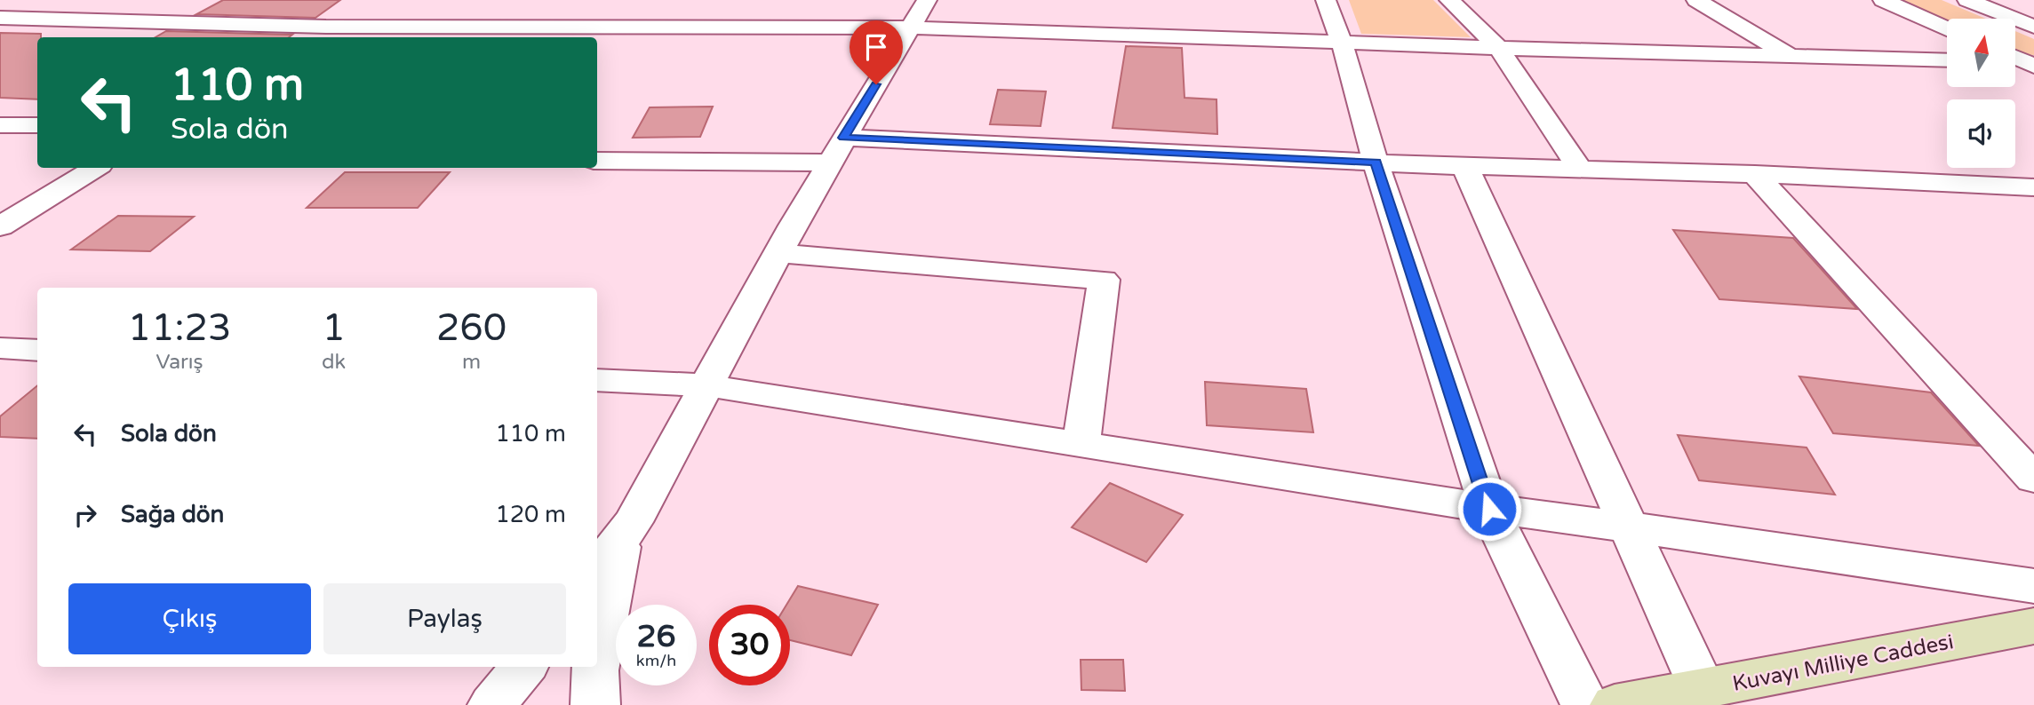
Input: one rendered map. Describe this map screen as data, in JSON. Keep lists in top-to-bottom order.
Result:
{
  "streets": {
    "main road": ["Kuvayı Milliye Caddesi"]
  },
  "north": "top",
  "page": {
    "turn": ["110 m", "Sola dön"],
    "eta": [
      "11:23",
      "Varış",
      "1",
      "dk",
      "260",
      "m"
    ],
    "list": [
      {
        "name": "Sola dön",
        "value": "110 m"
      },
      {
        "name": "Sağa dön",
        "value": "120 m"
      }
    ],
    "buttons": ["Çıkış", "Paylaş"],
    "speed": "26 km/h",
    "limit": "30"
  }
}
